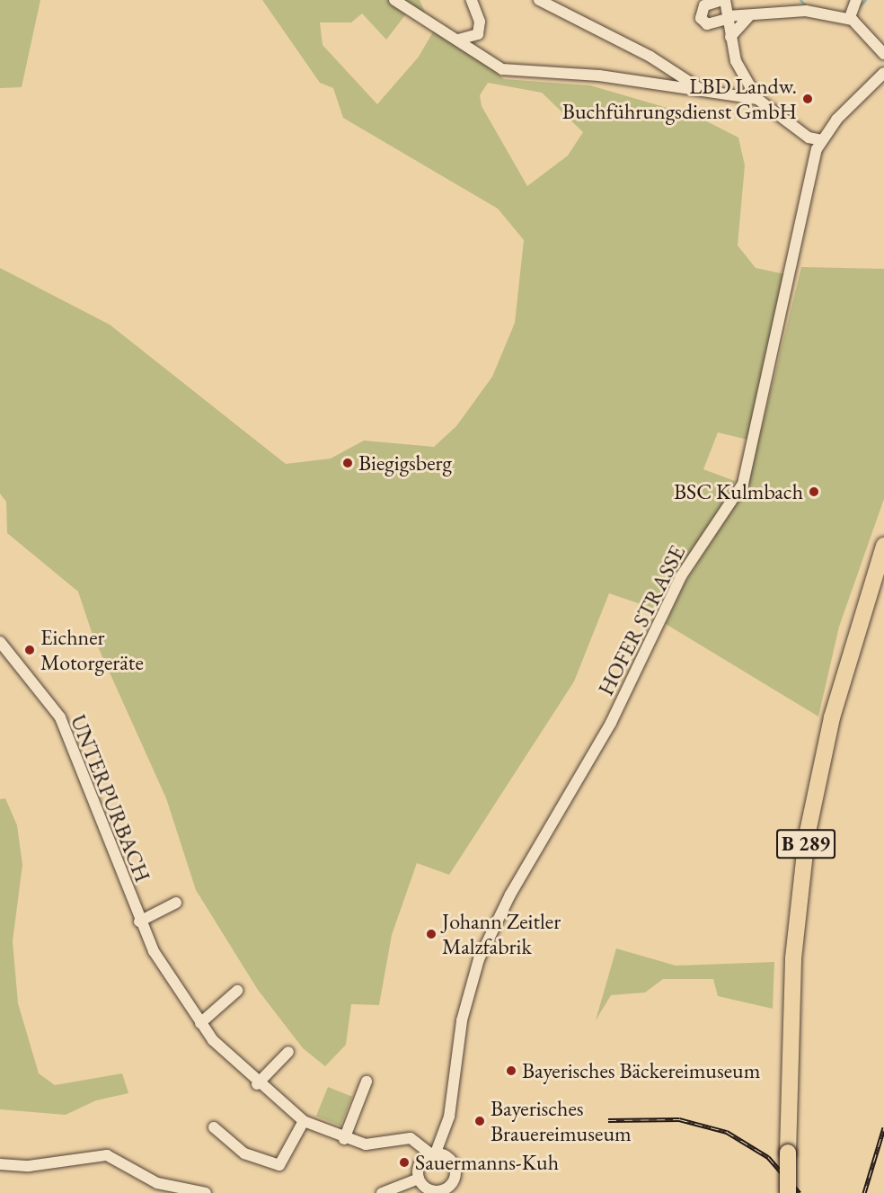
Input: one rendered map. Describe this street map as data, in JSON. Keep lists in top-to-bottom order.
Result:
{
  "streets": {
    "highway": ["B 289"],
    "street": ["HOFER STRASSE", "UNTERPURBACH"]
  },
  "places": [
    "LBD Landw. Buchführungsdienst GmbH",
    "Biegigsberg",
    "BSC Kulmbach",
    "Eichner Motorgeräte",
    "Johann Zeitler Malzfabrik",
    "Bayerisches Bäckereimuseum",
    "Bayerisches Brauereimuseum",
    "Sauermanns-Kuh"
  ]
}
